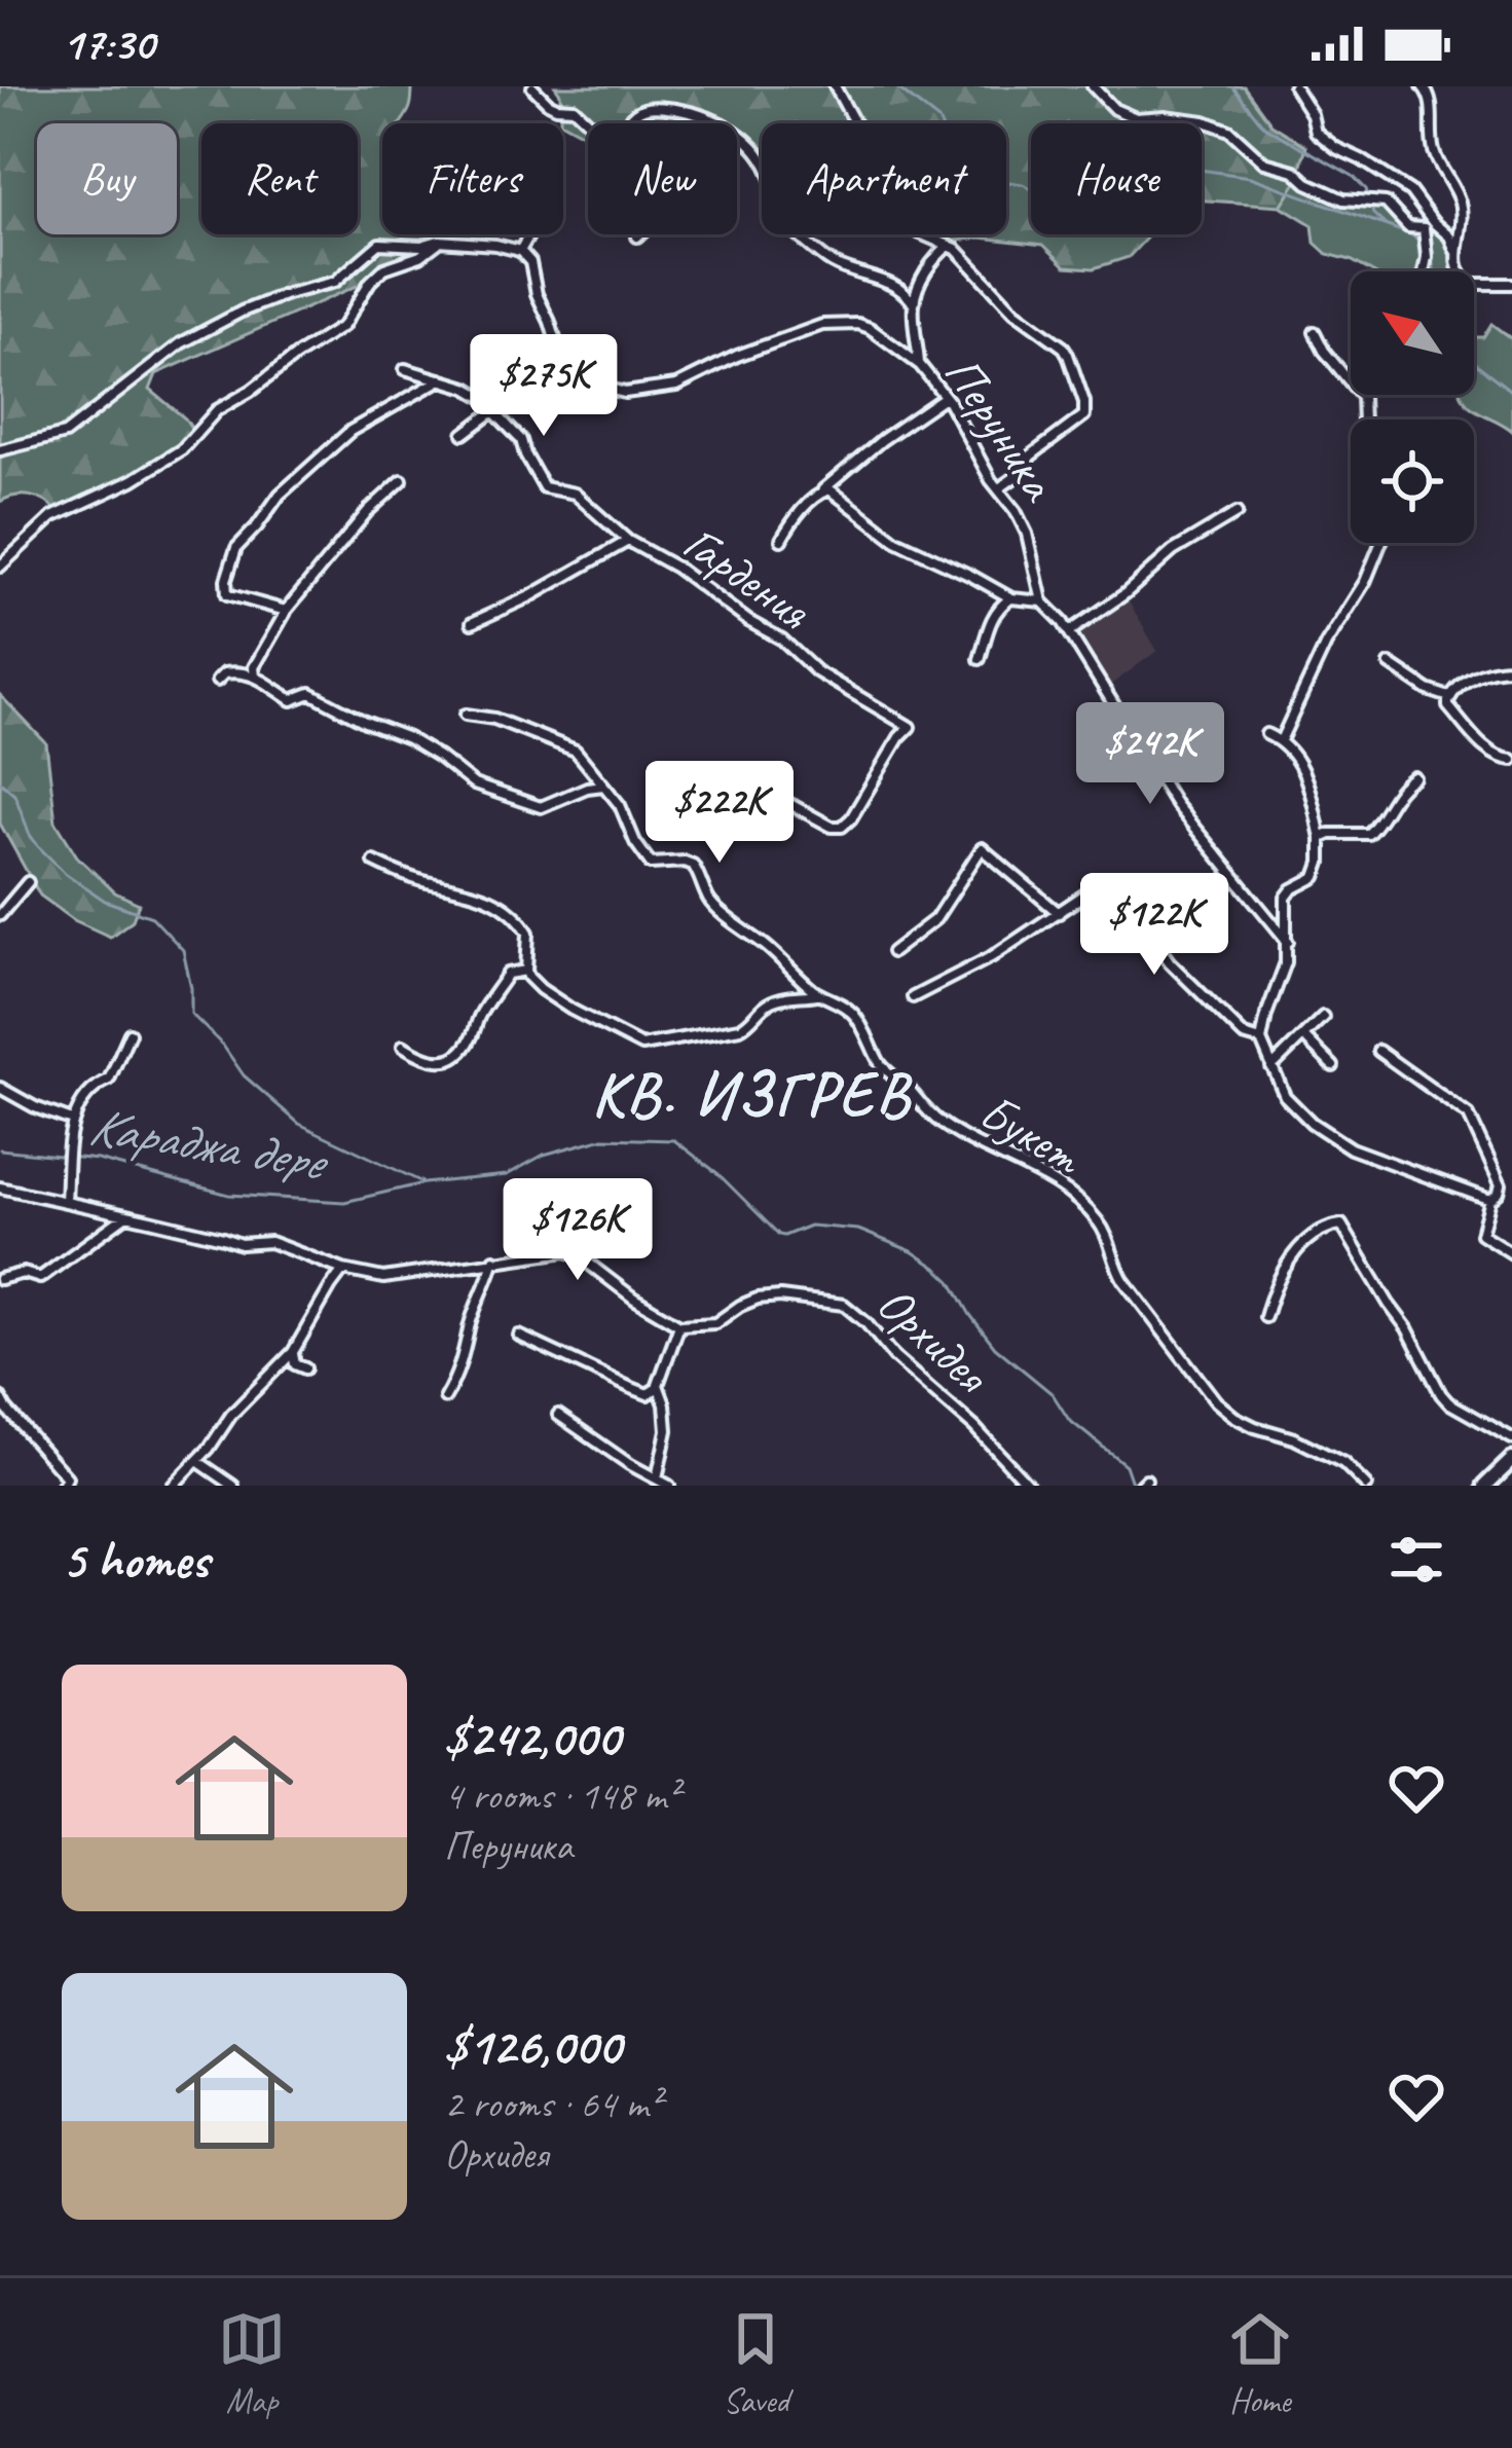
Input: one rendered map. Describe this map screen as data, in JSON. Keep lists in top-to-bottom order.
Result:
{
  "streets": {
    "street": [
      "Перуника",
      "Гардения",
      "Букет",
      "Орхидея"
    ]
  },
  "districts": ["КВ. ИЗГРЕВ"],
  "water": ["Караджа дере"],
  "north": "top left",
  "page": {
    "status": "17:30",
    "chip": [
      "Buy",
      "Rent",
      "Filters",
      "New",
      "Apartment",
      "House"
    ],
    "price": [
      "$275K",
      "$242K",
      "$222K",
      "$122K",
      "$126K"
    ],
    "heading": "5 homes",
    "list": [
      {
        "name": "$242,000",
        "note": "4 rooms · 148 m² · Перуника"
      },
      {
        "name": "$126,000",
        "note": "2 rooms · 64 m² · Орхидея"
      }
    ],
    "tabs": ["Map", "Saved", "Home"]
  }
}
